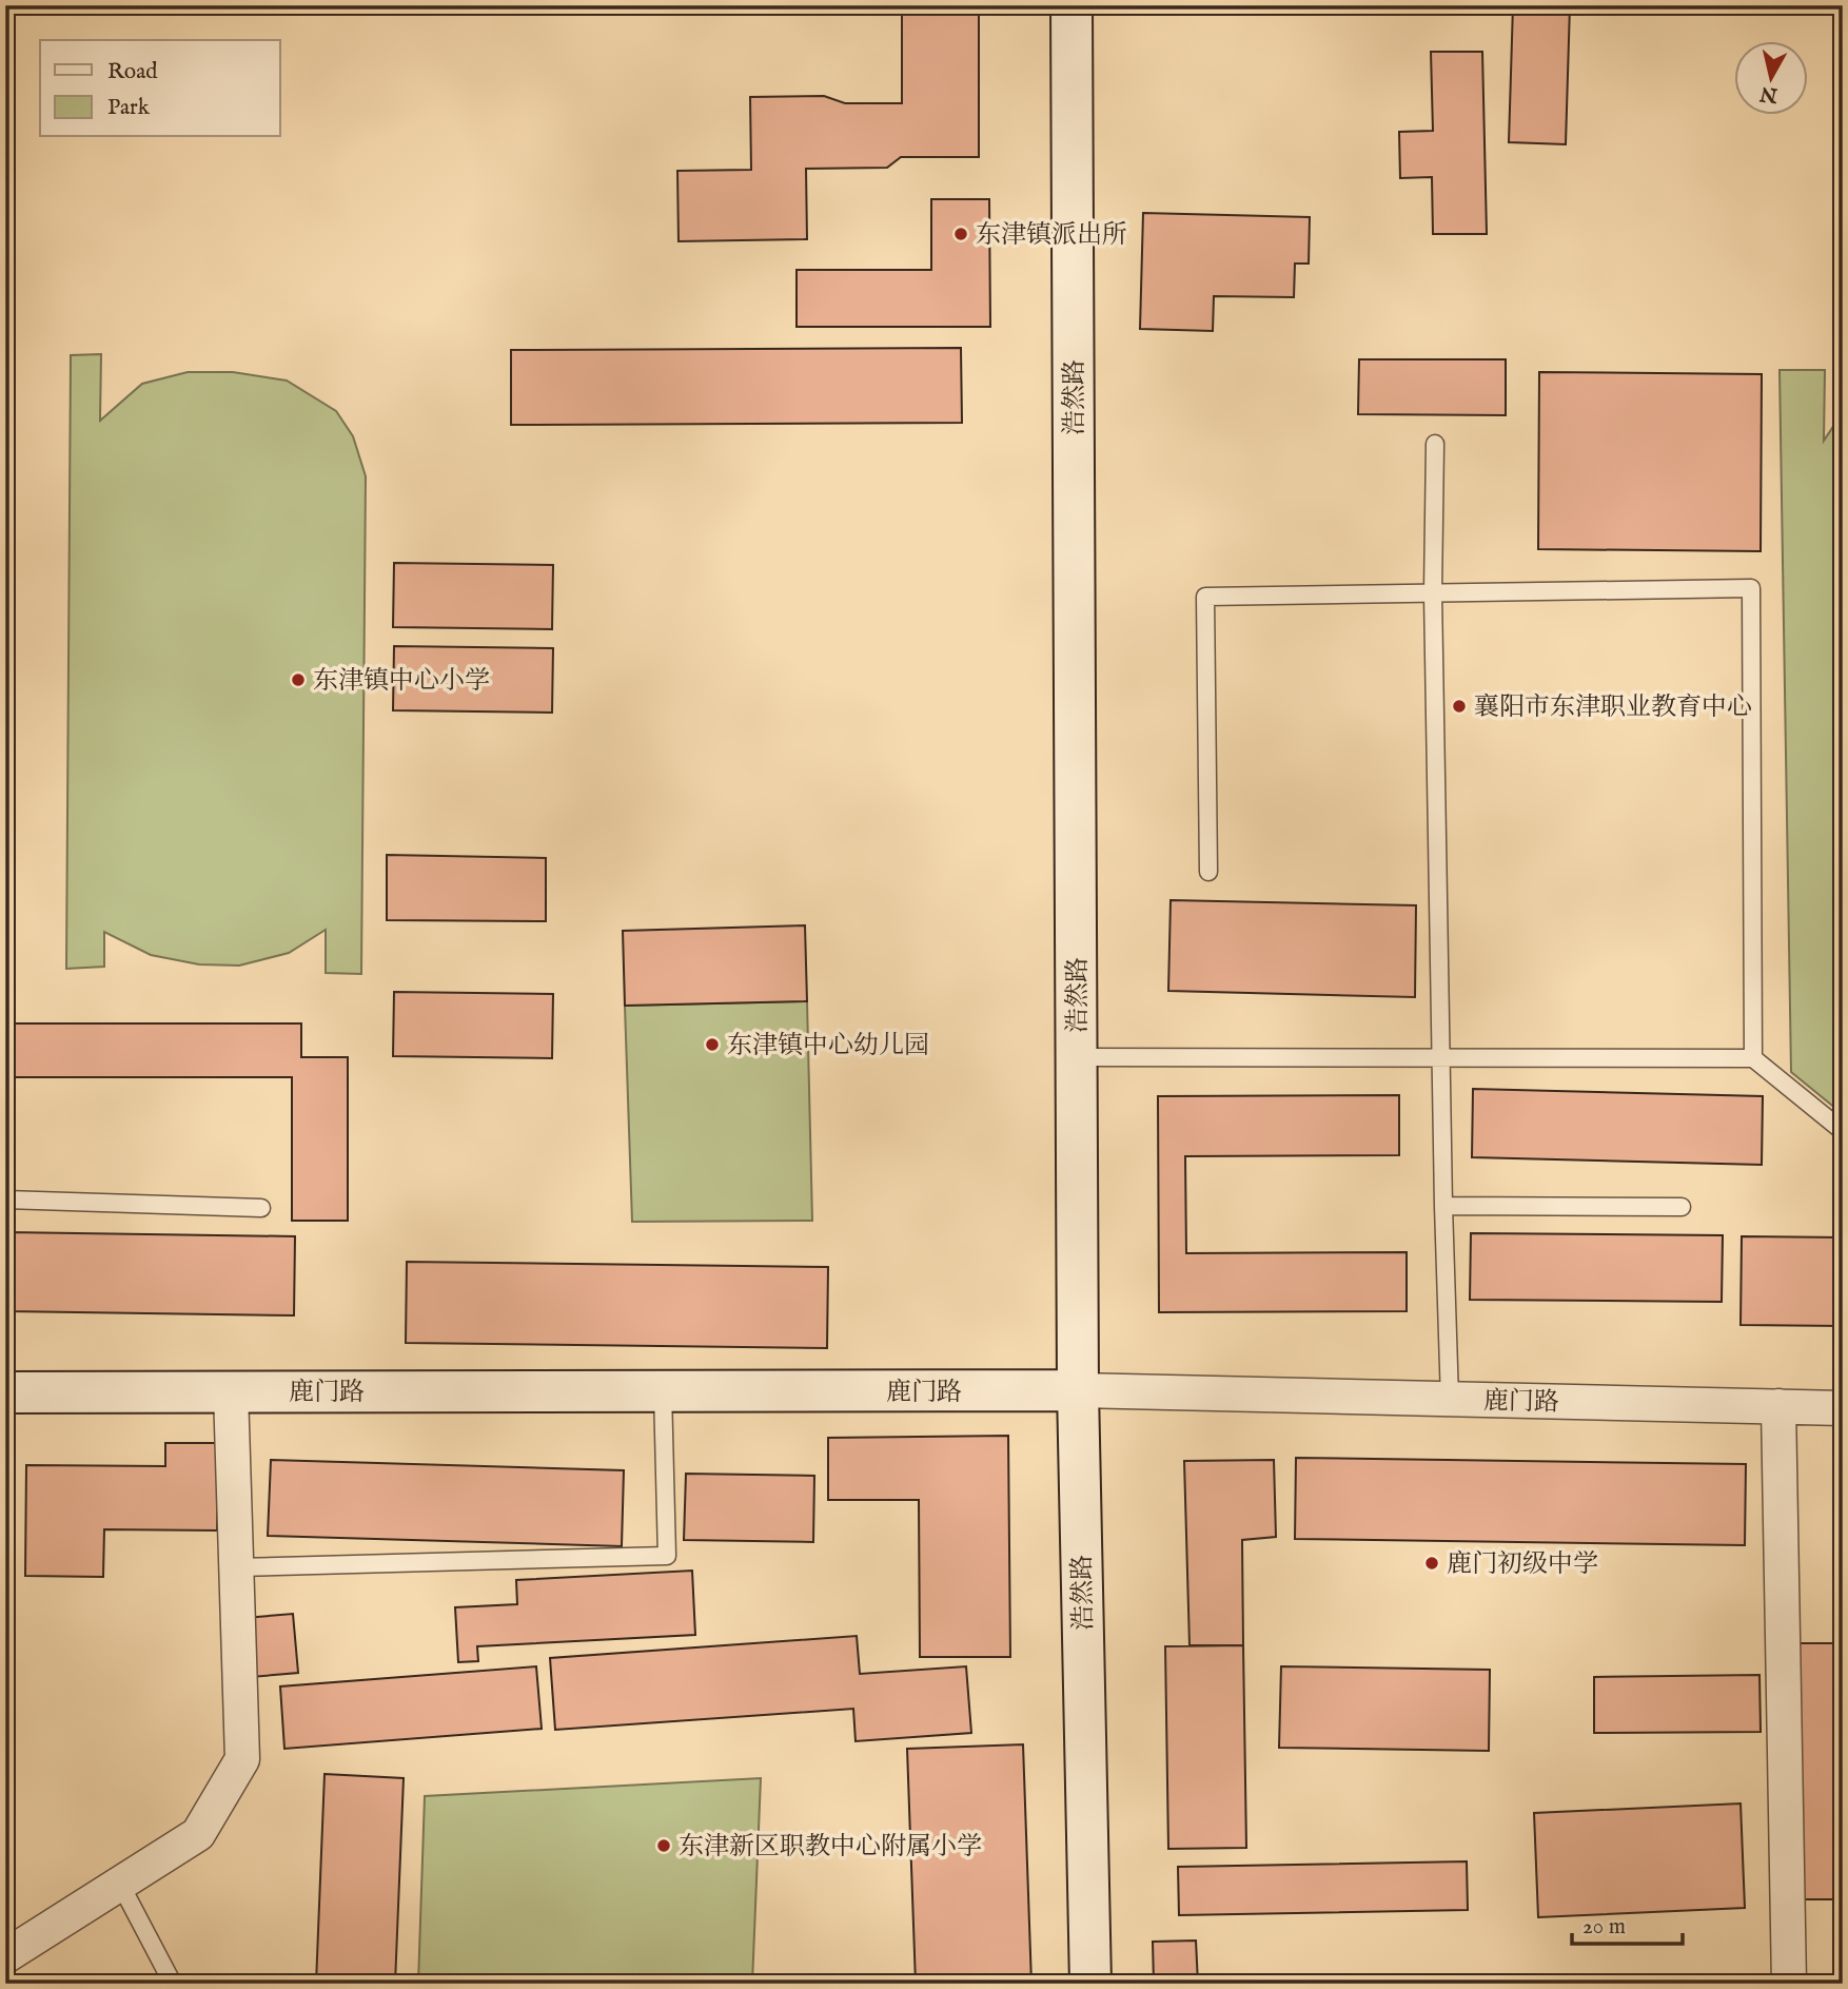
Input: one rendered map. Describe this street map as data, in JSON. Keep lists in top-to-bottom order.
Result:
{
  "streets": {
    "street": ["浩然路", "鹿门路"]
  },
  "crossings": [
    ["浩然路", "鹿门路"]
  ],
  "places": [
    "东津镇派出所",
    "东津镇中心小学",
    "襄阳市东津职业教育中心",
    "东津镇中心幼儿园",
    "鹿门初级中学",
    "东津新区职教中心附属小学"
  ],
  "legend": ["Road", "Park"],
  "scale_bar": "20 m",
  "north": "bottom"
}
